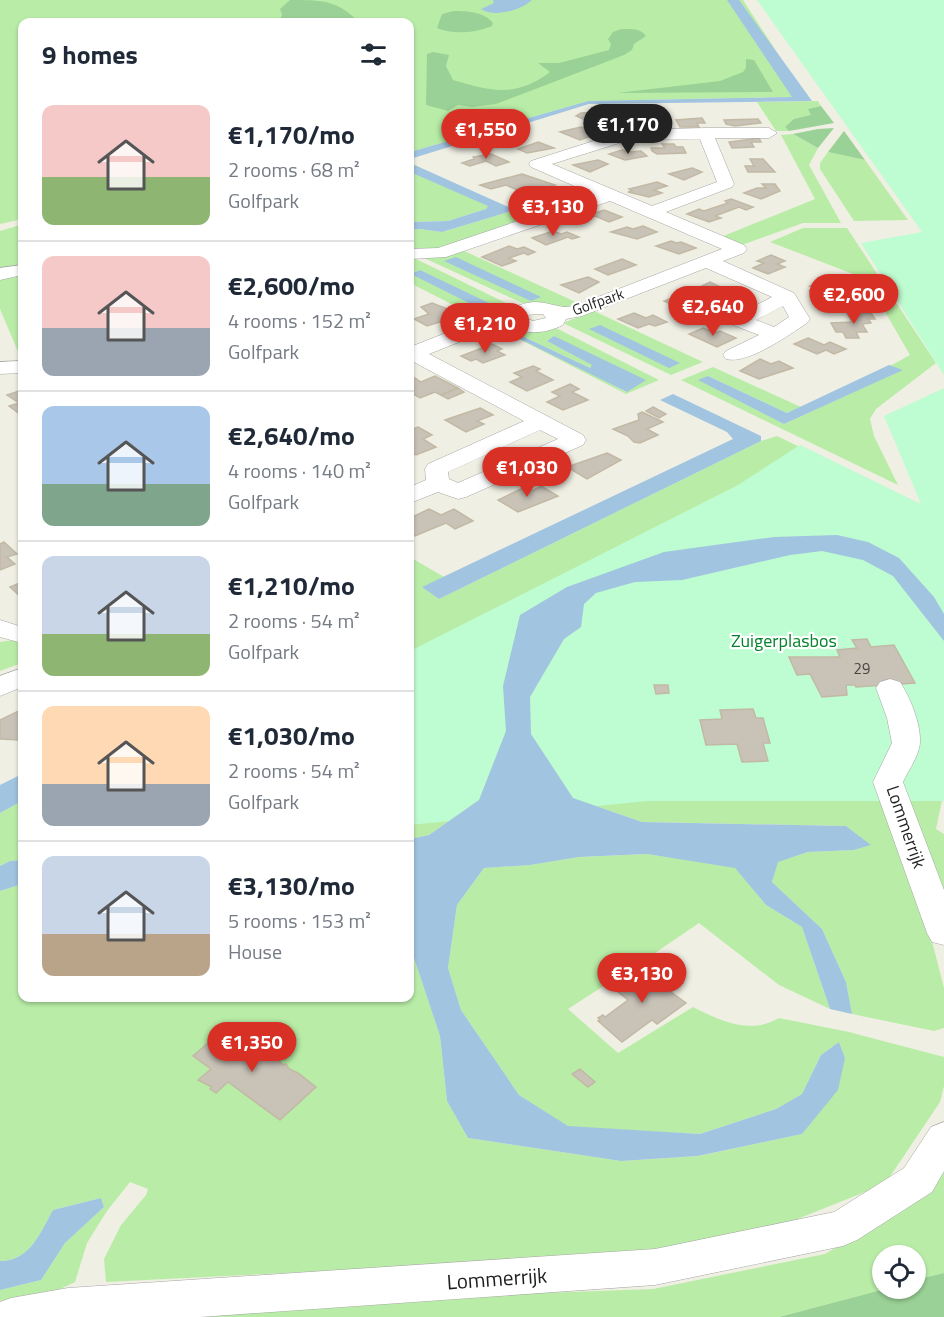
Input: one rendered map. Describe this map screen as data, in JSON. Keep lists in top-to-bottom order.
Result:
{
  "streets": {
    "street": ["Golfpark", "Lommerrijk"]
  },
  "parks": ["Zuigerplasbos"],
  "house_numbers": ["29"],
  "page": {
    "heading": "9 homes",
    "list": [
      {
        "name": "€1,170/mo",
        "note": "2 rooms · 68 m² · Golfpark"
      },
      {
        "name": "€2,600/mo",
        "note": "4 rooms · 152 m² · Golfpark"
      },
      {
        "name": "€2,640/mo",
        "note": "4 rooms · 140 m² · Golfpark"
      },
      {
        "name": "€1,210/mo",
        "note": "2 rooms · 54 m² · Golfpark"
      },
      {
        "name": "€1,030/mo",
        "note": "2 rooms · 54 m² · Golfpark"
      },
      {
        "name": "€3,130/mo",
        "note": "5 rooms · 153 m² · House"
      }
    ],
    "price": [
      "€1,170",
      "€1,550",
      "€3,130",
      "€2,600",
      "€2,640",
      "€1,210",
      "€1,030",
      "€3,130",
      "€1,350"
    ]
  }
}
